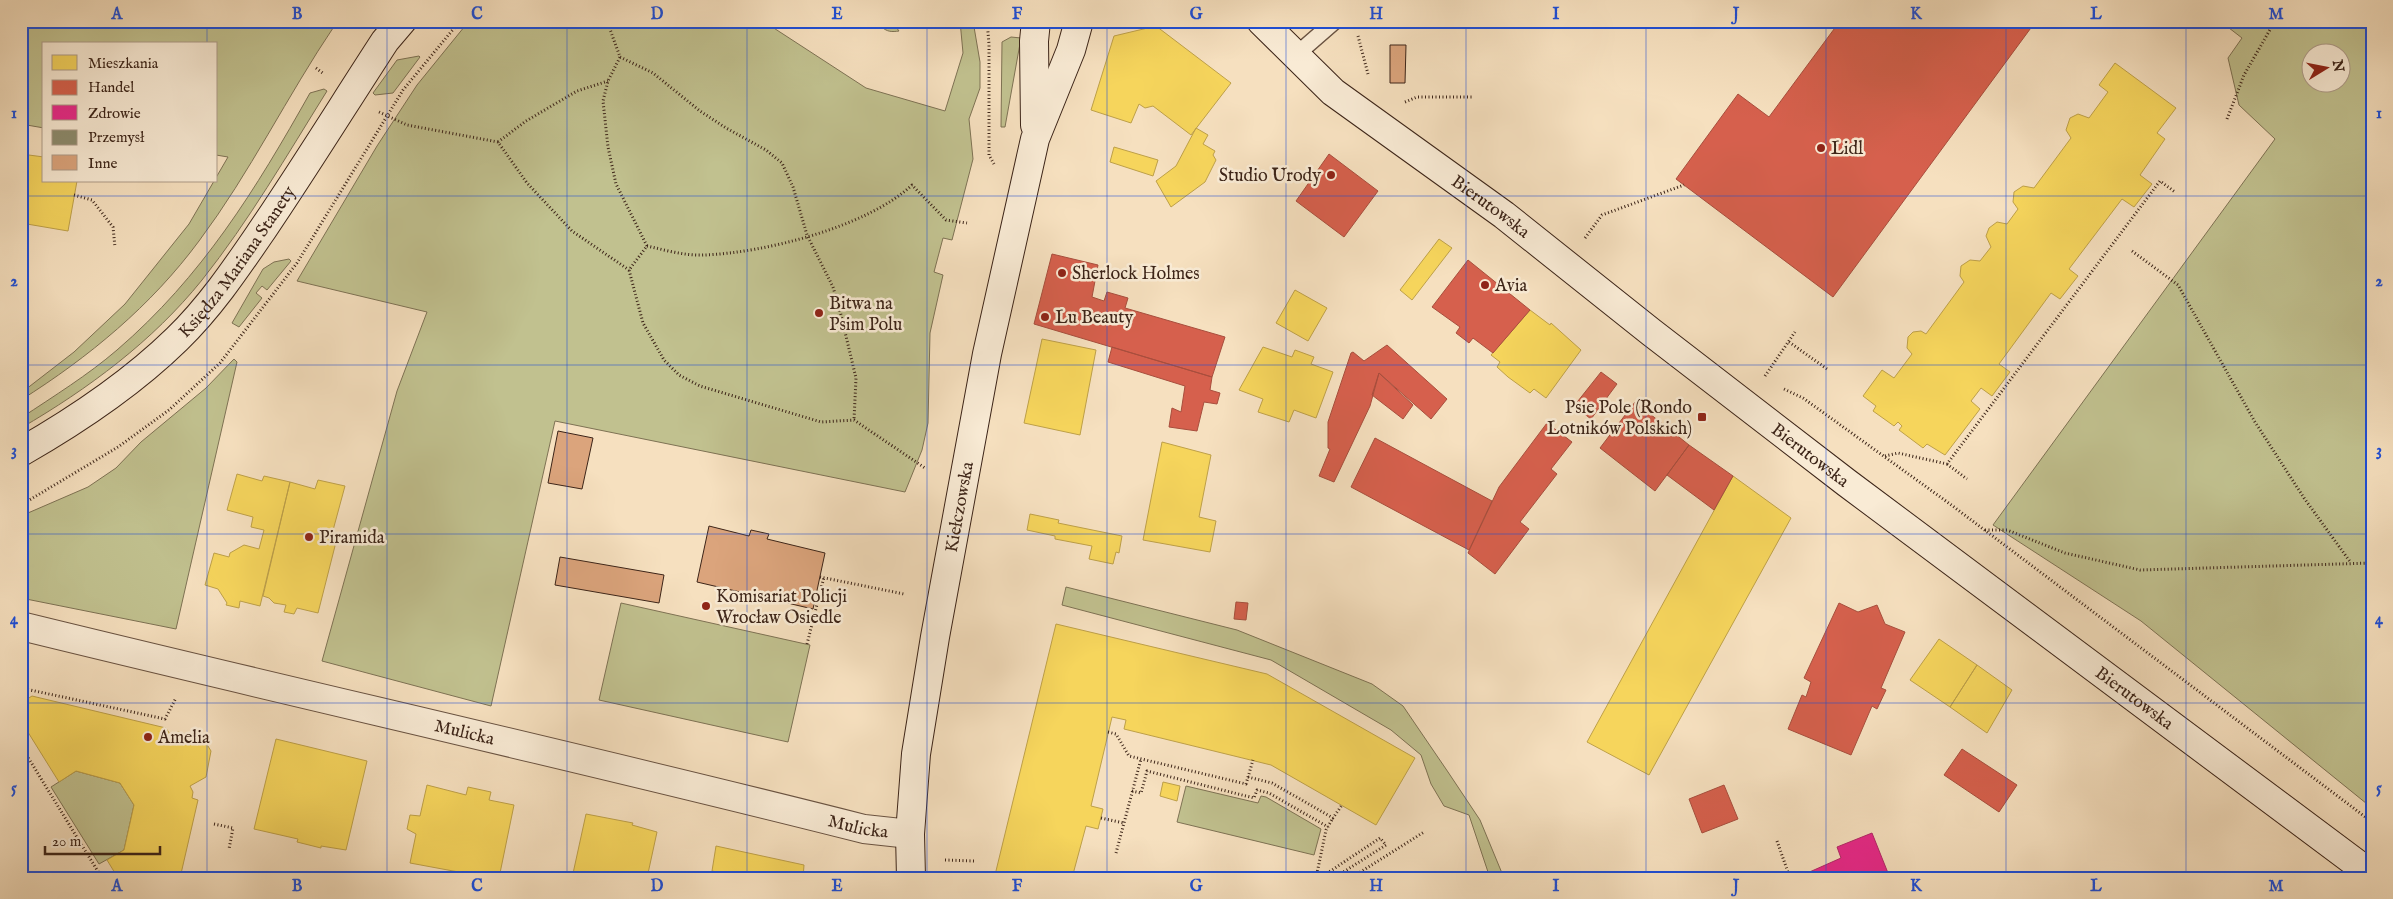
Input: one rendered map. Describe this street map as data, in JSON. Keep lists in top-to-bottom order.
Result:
{
  "streets": {
    "street": [
      "Bierutowska",
      "Księdza Mariana Stanety",
      "Kiełczowska",
      "Mulicka"
    ]
  },
  "crossings": [
    ["Kiełczowska", "Mulicka"]
  ],
  "places": {
    "other": [
      "Lidl",
      "Studio Urody",
      "Sherlock Holmes",
      "Avia",
      "Bitwa na Psim Polu",
      "Lu Beauty",
      "Piramida",
      "Komisariat Policji Wrocław Osiedle",
      "Amelia"
    ],
    "transit": ["Psie Pole (Rondo Lotników Polskich)"]
  },
  "legend": [
    "Mieszkania",
    "Handel",
    "Zdrowie",
    "Przemysł",
    "Inne"
  ],
  "scale_bar": "20 m",
  "north": "right",
  "grid": {
    "columns": [
      "A",
      "B",
      "C",
      "D",
      "E",
      "F",
      "G",
      "H",
      "I",
      "J",
      "K",
      "L",
      "M"
    ],
    "rows": [
      "1",
      "2",
      "3",
      "4",
      "5"
    ]
  }
}
